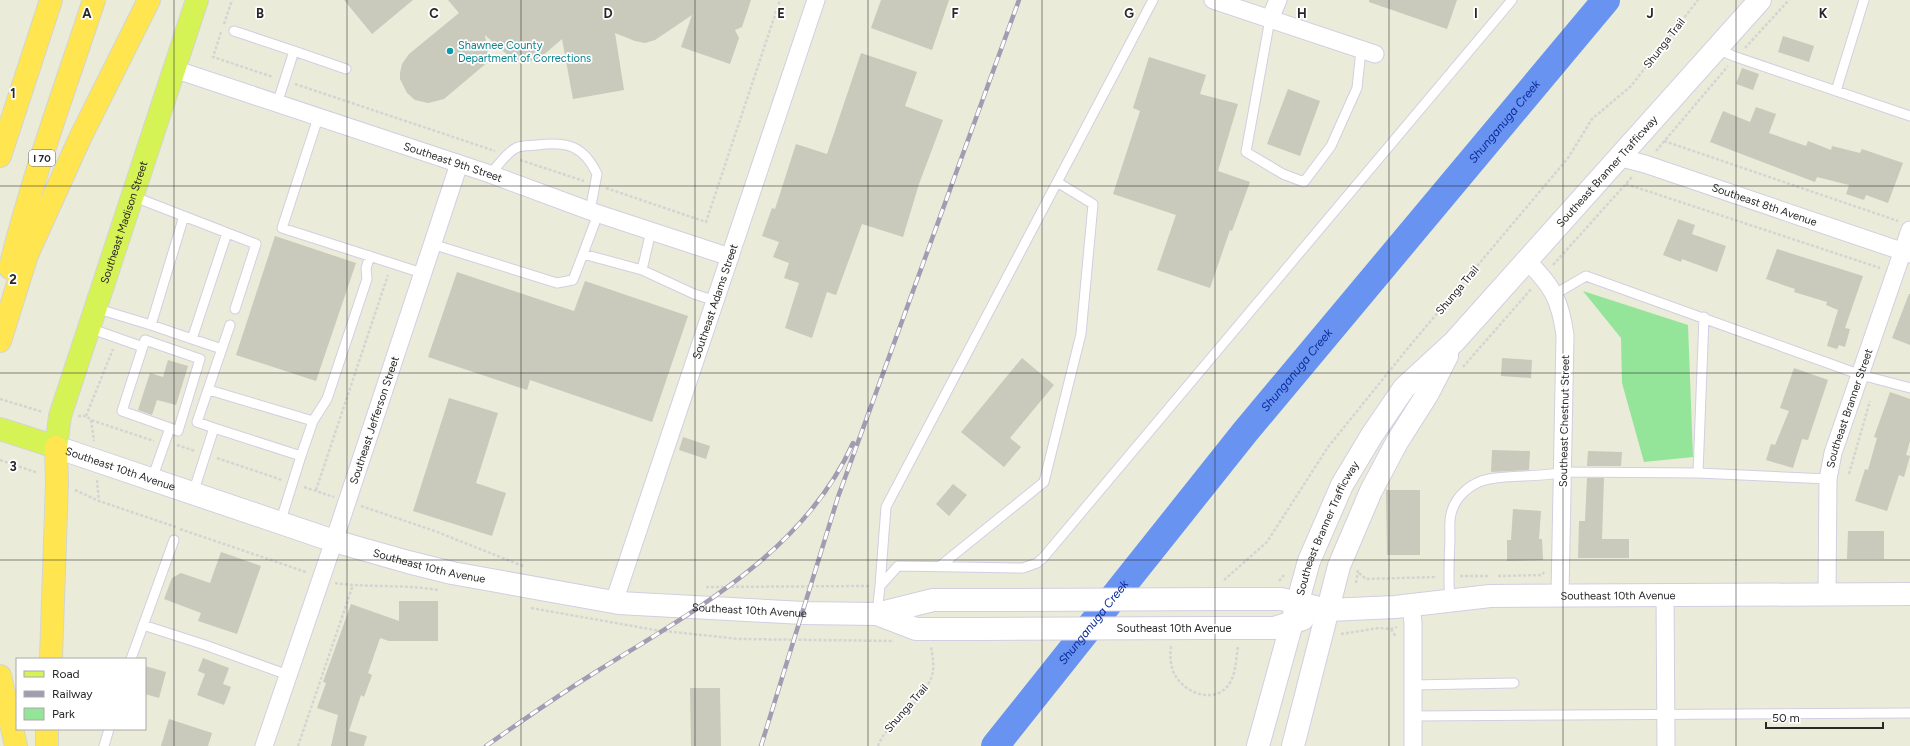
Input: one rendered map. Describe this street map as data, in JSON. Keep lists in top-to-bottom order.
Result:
{
  "streets": {
    "highway": ["I 70"],
    "main road": ["Southeast Branner Trafficway", "Southeast Madison Street", "Southeast 10th Avenue"],
    "street": [
      "Southeast 9th Street",
      "Southeast 8th Avenue",
      "Southeast Adams Street",
      "Southeast Branner Street",
      "Southeast Jefferson Street",
      "Southeast Chestnut Street"
    ],
    "path": ["Shunga Trail"]
  },
  "crossings": [
    ["Shunga Trail", "Southeast 10th Avenue"],
    ["Southeast 9th Street", "Southeast Madison Street"],
    ["Southeast 9th Street", "Southeast Adams Street"],
    ["Southeast 9th Street", "Southeast Jefferson Street"],
    ["Southeast Branner Trafficway", "Southeast 8th Avenue"],
    ["Southeast Branner Trafficway", "Southeast Chestnut Street"],
    ["Southeast Branner Trafficway", "Southeast 10th Avenue"],
    ["Southeast 8th Avenue", "Southeast Branner Street"],
    ["Southeast Madison Street", "Southeast 10th Avenue"],
    ["Southeast Adams Street", "Southeast 10th Avenue"],
    ["Southeast Branner Street", "Southeast 10th Avenue"],
    ["Southeast Jefferson Street", "Southeast 10th Avenue"],
    ["Southeast Chestnut Street", "Southeast 10th Avenue"]
  ],
  "water": ["Shunganuga Creek"],
  "places": ["Shawnee County Department of Corrections"],
  "legend": ["Road", "Railway", "Park"],
  "scale_bar": "50 m",
  "grid": {
    "columns": [
      "A",
      "B",
      "C",
      "D",
      "E",
      "F",
      "G",
      "H",
      "I",
      "J",
      "K"
    ],
    "rows": ["1", "2", "3"]
  }
}
